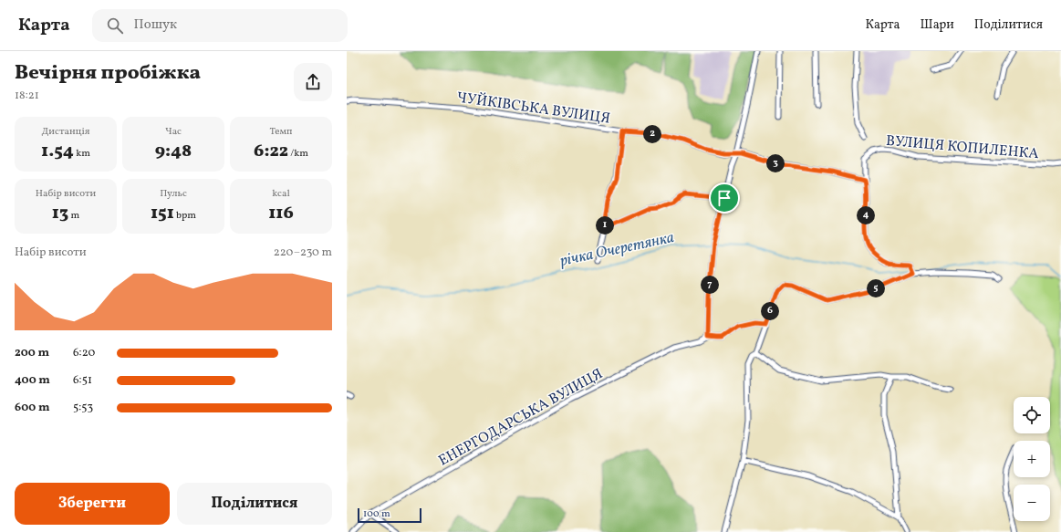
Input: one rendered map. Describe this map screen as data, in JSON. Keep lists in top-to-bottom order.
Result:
{
  "streets": {
    "street": ["ЧУЙКІВСЬКА ВУЛИЦЯ", "ВУЛИЦЯ КОПИЛЕНКА", "ЕНЕРГОДАРСЬКА ВУЛИЦЯ"]
  },
  "water": ["річка Очеретянка"],
  "scale_bar": "100 m",
  "page": {
    "header": "Карта",
    "search": "Пошук",
    "nav": ["Карта", "Шари", "Поділитися"],
    "heading": ["Вечірня пробіжка", "18:21"],
    "stats": [
      ["Дистанція", "1.54 km"],
      ["Час", "9:48"],
      ["Темп", "6:22 /km"],
      ["Набір висоти", "13 m"],
      ["Пульс", "151 bpm"],
      ["kcal", "116"]
    ],
    "pins": [
      "2",
      "3",
      "4",
      "1",
      "7",
      "5",
      "6"
    ],
    "chart": ["Набір висоти", "220–230 m"],
    "list": [
      {
        "name": "200 m",
        "note": "6:20"
      },
      {
        "name": "400 m",
        "note": "6:51"
      },
      {
        "name": "600 m",
        "note": "5:53"
      }
    ],
    "map_buttons": ["+", "−"],
    "buttons": ["Зберегти", "Поділитися"],
    "scale": "100 m"
  }
}
